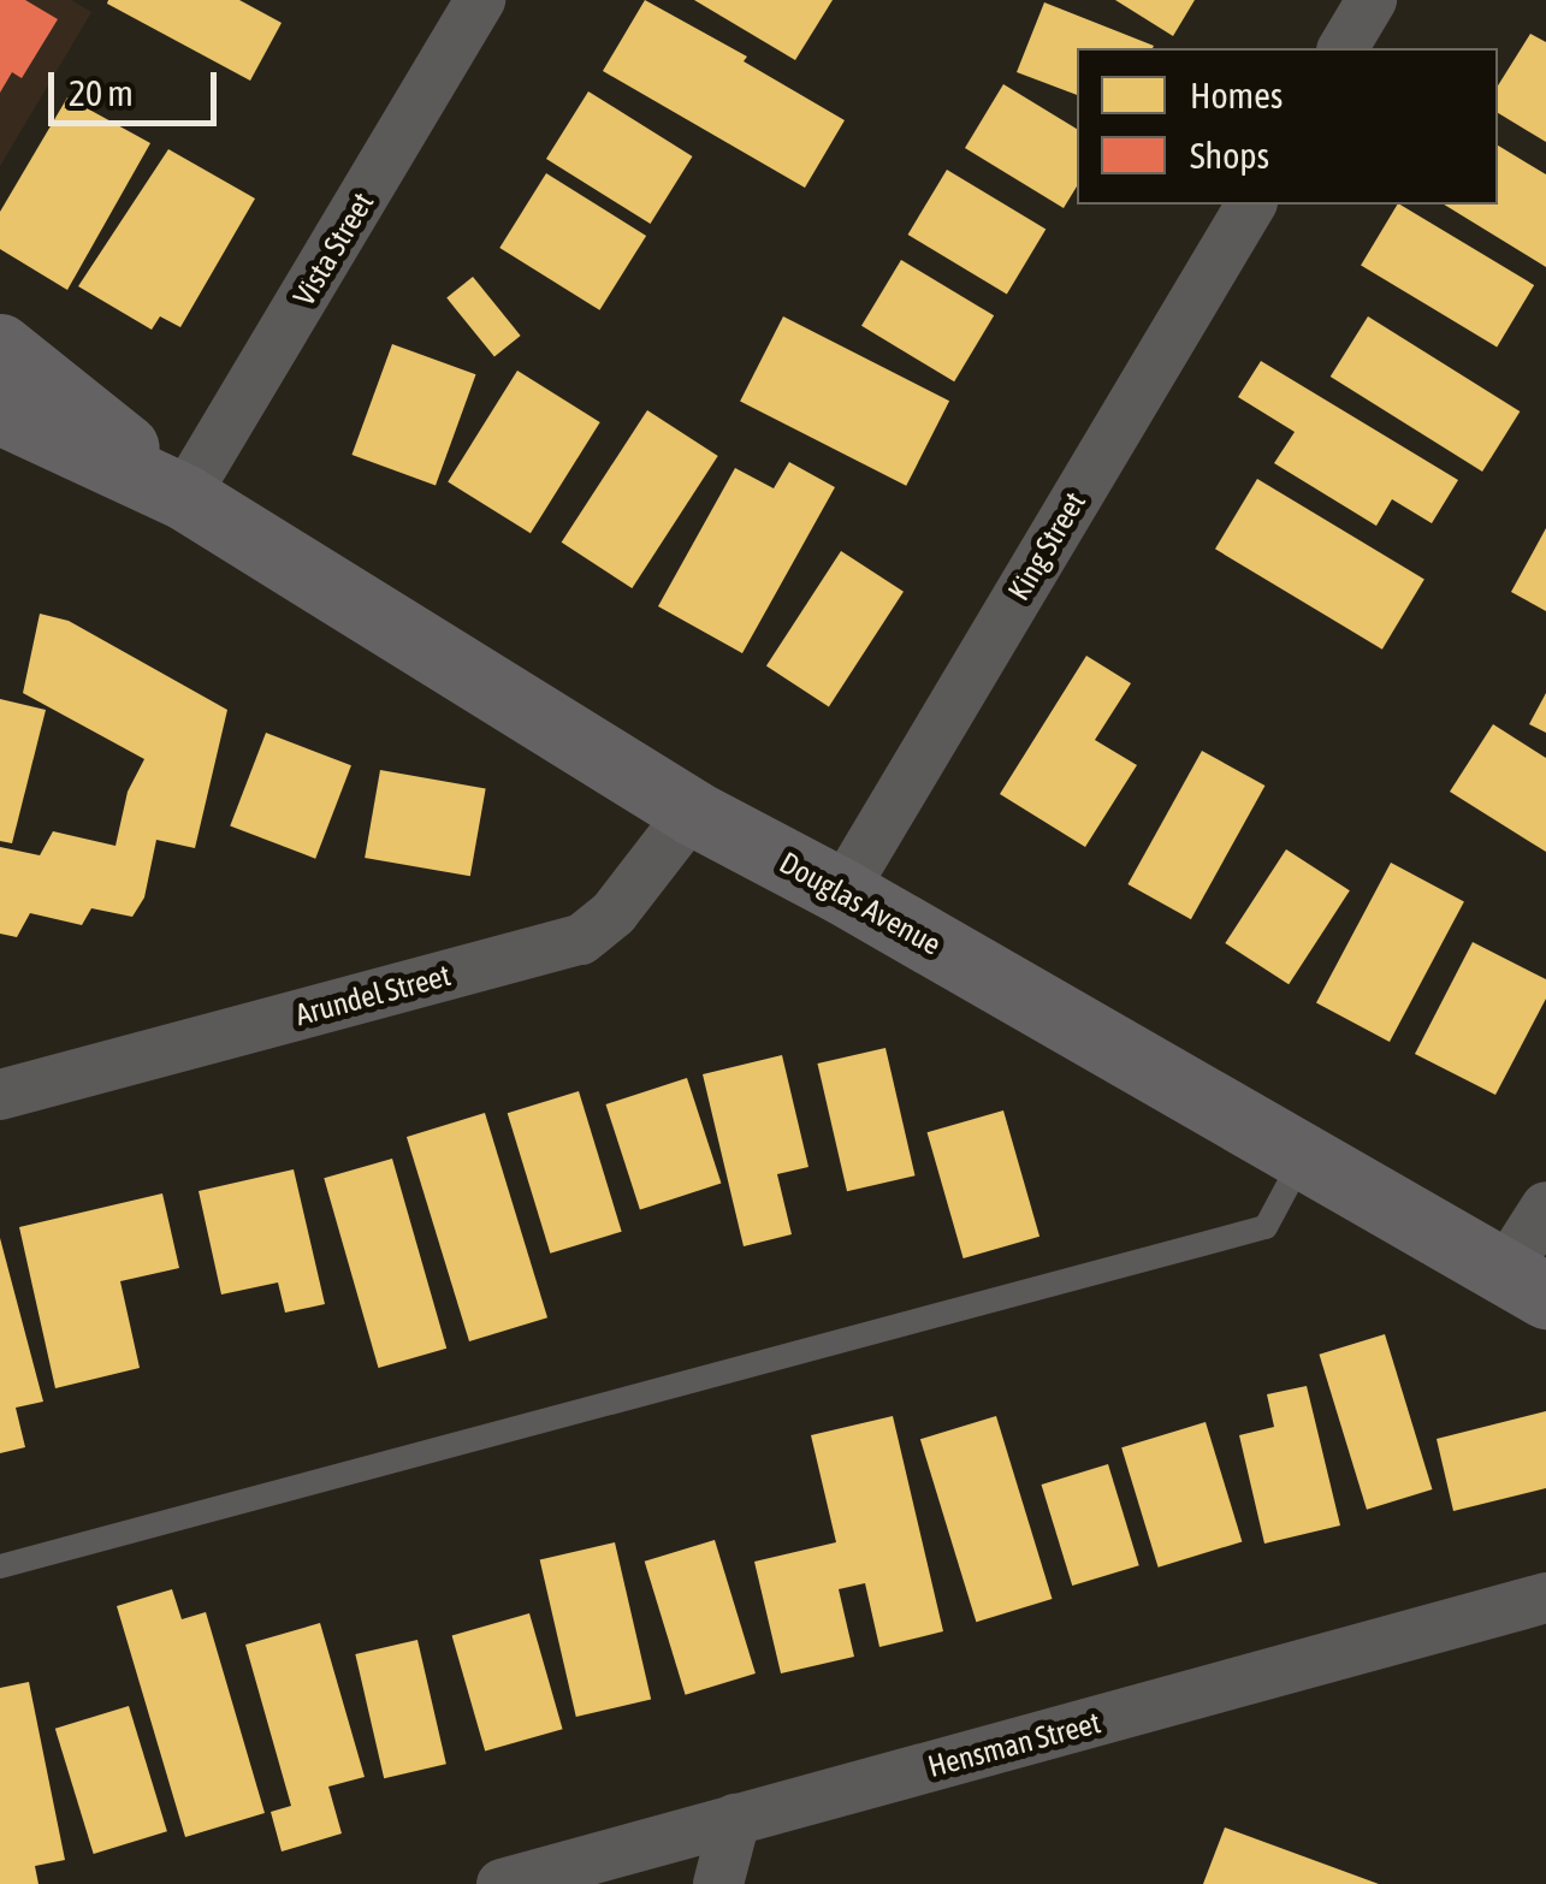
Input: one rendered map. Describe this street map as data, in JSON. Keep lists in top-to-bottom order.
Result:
{
  "streets": {
    "main road": ["Douglas Avenue"],
    "street": [
      "Vista Street",
      "King Street",
      "Arundel Street",
      "Hensman Street"
    ]
  },
  "crossings": [
    ["Vista Street", "Douglas Avenue"],
    ["King Street", "Douglas Avenue"],
    ["Douglas Avenue", "Arundel Street"]
  ],
  "legend": ["Homes", "Shops"],
  "scale_bar": "20 m"
}
